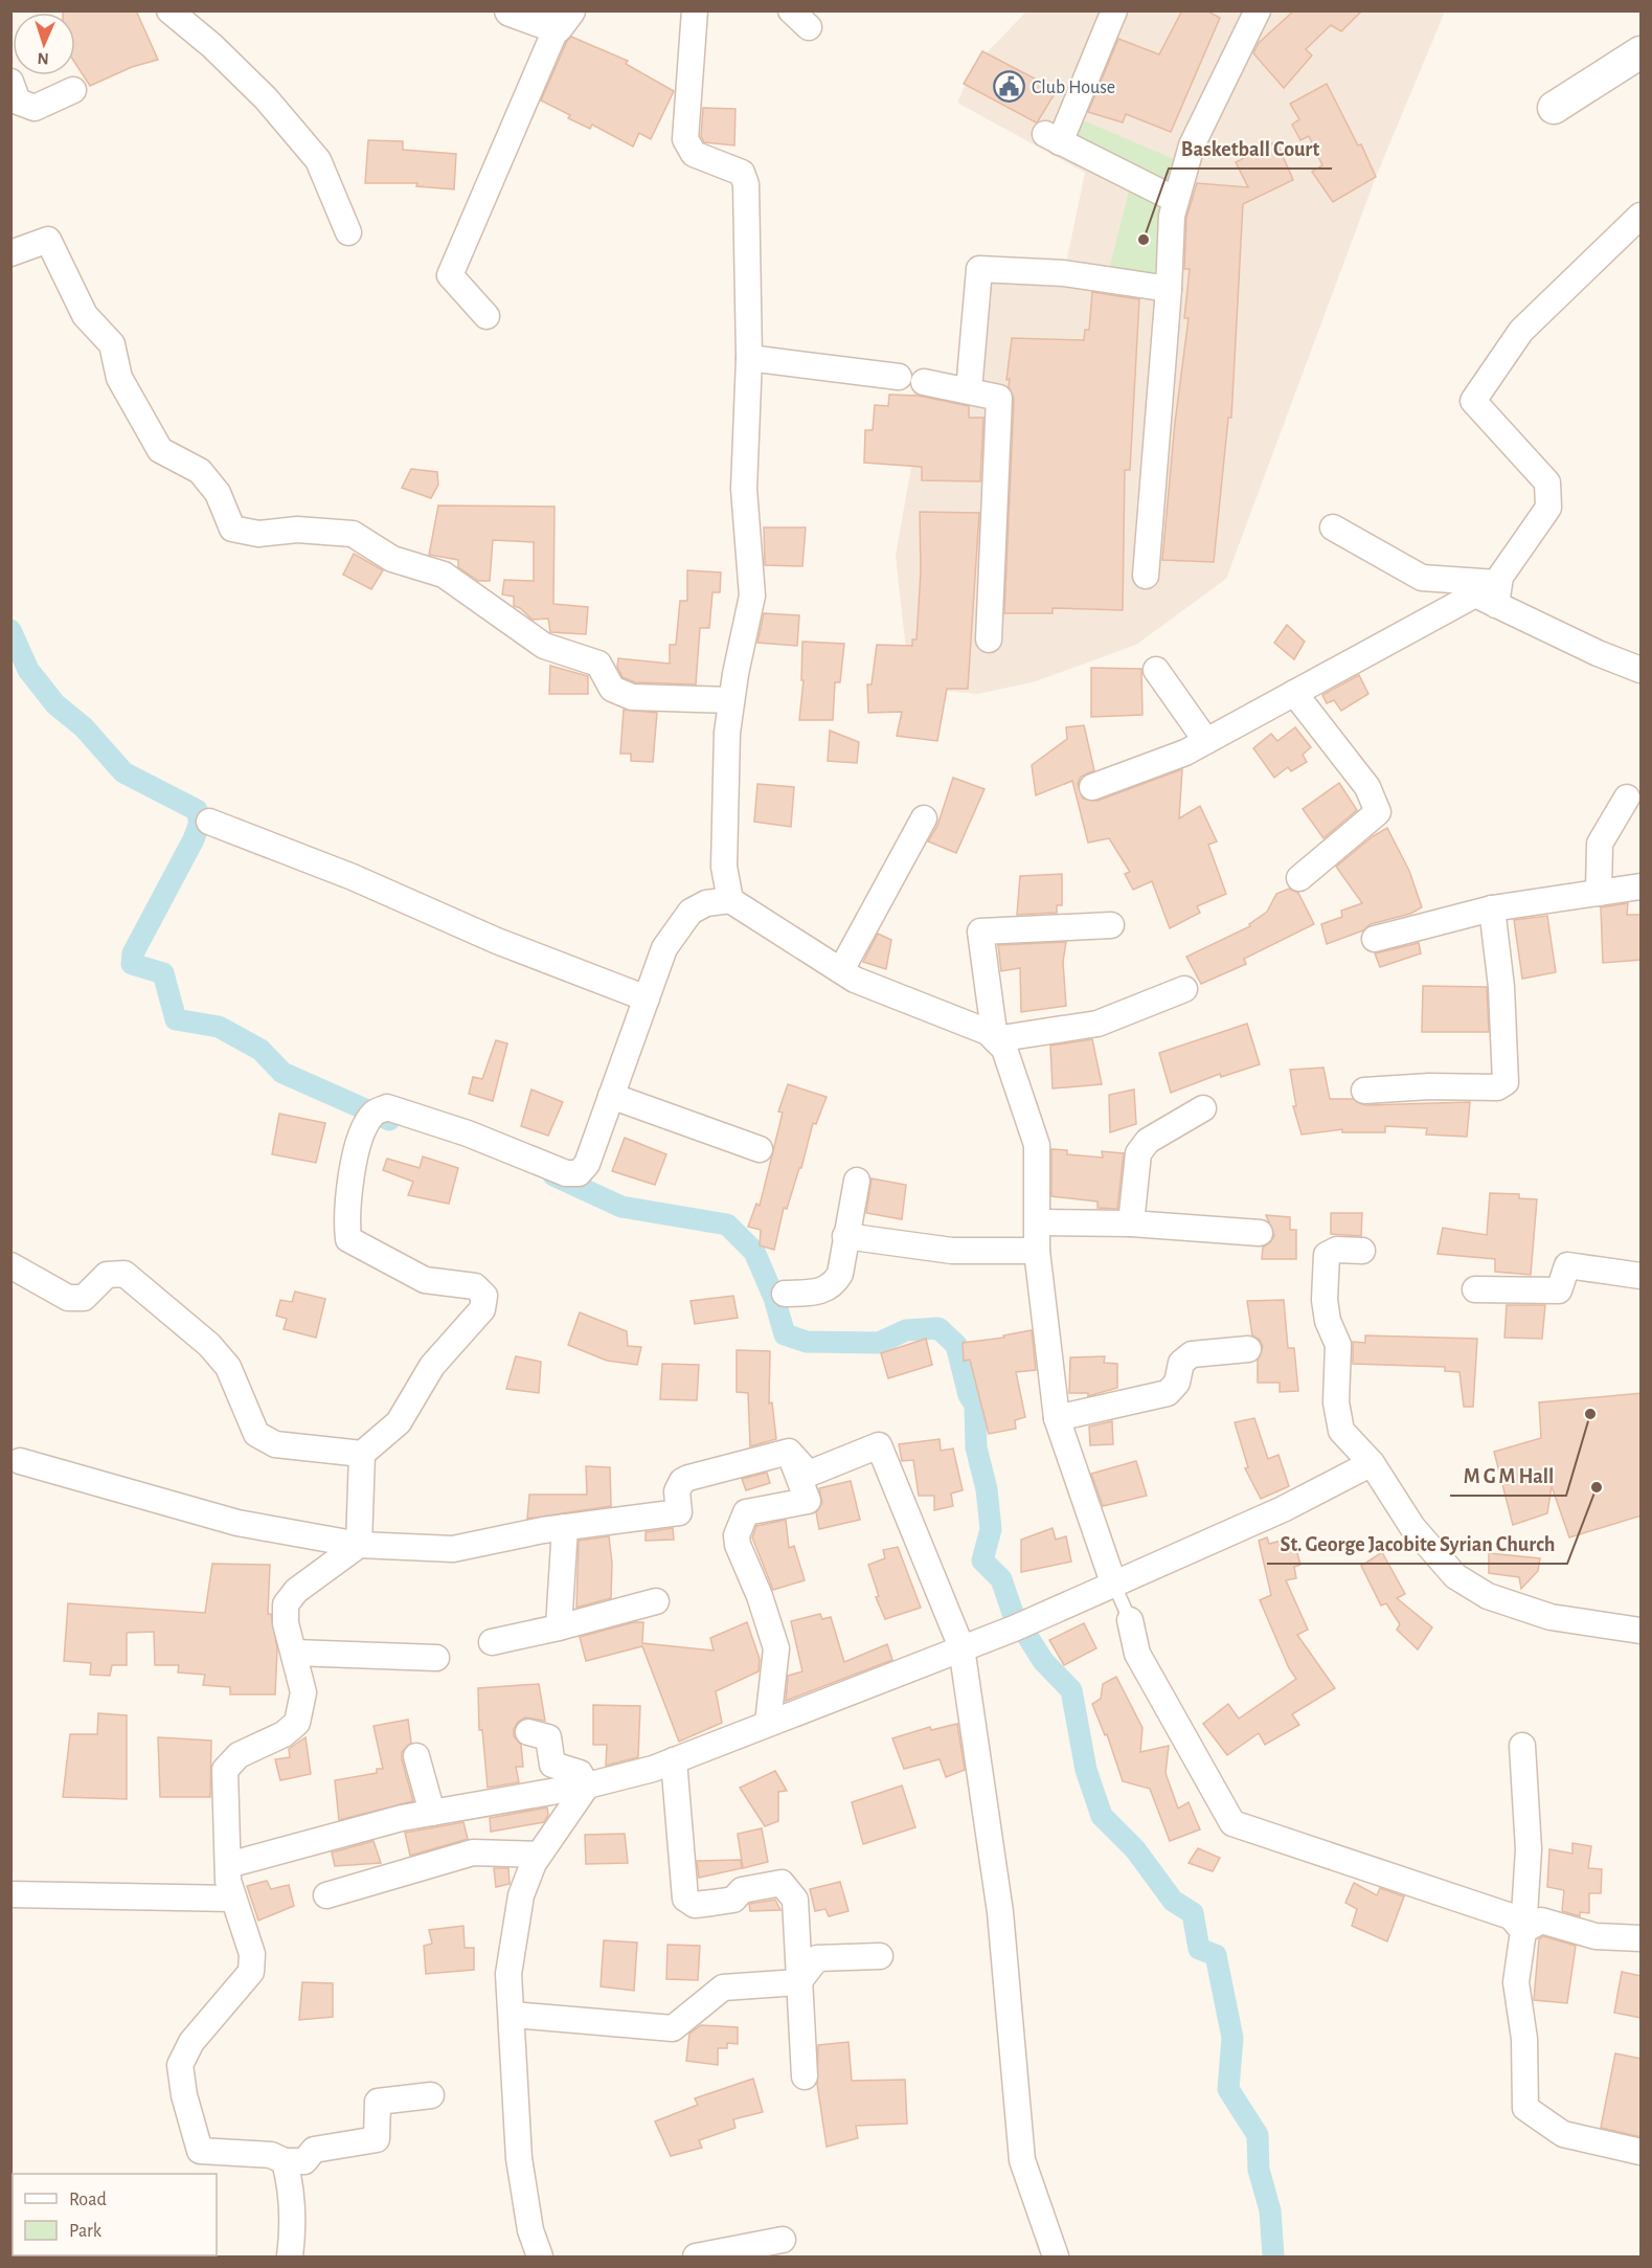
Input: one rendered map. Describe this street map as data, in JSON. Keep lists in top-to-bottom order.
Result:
{
  "places": {
    "public building": ["Club House"],
    "other": ["Basketball Court", "M G M Hall", "St. George Jacobite Syrian Church"]
  },
  "legend": ["Road", "Park"],
  "north": "bottom"
}
